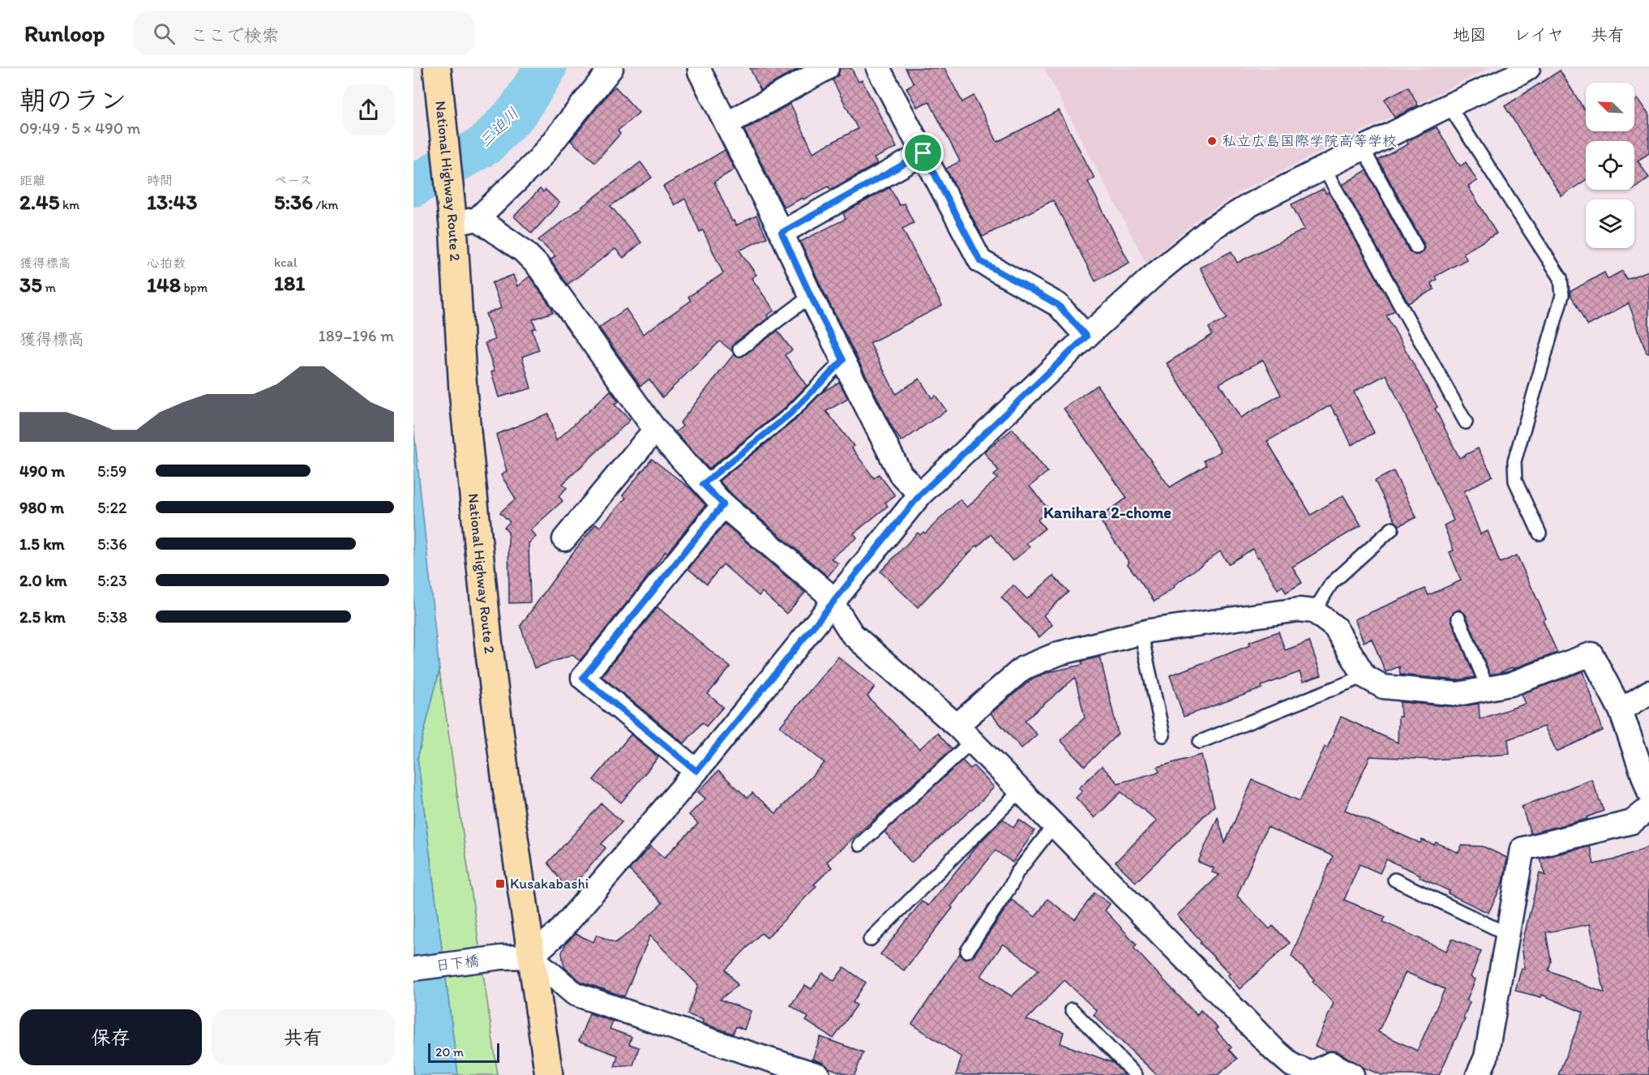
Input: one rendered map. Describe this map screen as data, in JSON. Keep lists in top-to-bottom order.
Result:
{
  "streets": {
    "highway": ["National Highway Route 2"],
    "street": ["日下橋"]
  },
  "crossings": [
    ["National Highway Route 2", "日下橋"]
  ],
  "districts": ["Kanihara 2-chome"],
  "water": ["三迫川"],
  "places": {
    "other": ["私立広島国際学院高等学校"],
    "transit": ["Kusakabashi"]
  },
  "scale_bar": "20 m",
  "north": "top left",
  "page": {
    "header": "Runloop",
    "search": "ここで検索",
    "nav": ["地図", "レイヤ", "共有"],
    "heading": ["朝のラン", "09:49 · 5 × 490 m"],
    "stats": [
      ["距離", "2.45 km"],
      ["時間", "13:43"],
      ["ペース", "5:36 /km"],
      ["獲得標高", "35 m"],
      ["心拍数", "148 bpm"],
      ["kcal", "181"]
    ],
    "chart": ["獲得標高", "189–196 m"],
    "list": [
      {
        "name": "490 m",
        "note": "5:59"
      },
      {
        "name": "980 m",
        "note": "5:22"
      },
      {
        "name": "1.5 km",
        "note": "5:36"
      },
      {
        "name": "2.0 km",
        "note": "5:23"
      },
      {
        "name": "2.5 km",
        "note": "5:38"
      }
    ],
    "buttons": ["保存", "共有"],
    "scale": "20 m"
  }
}
